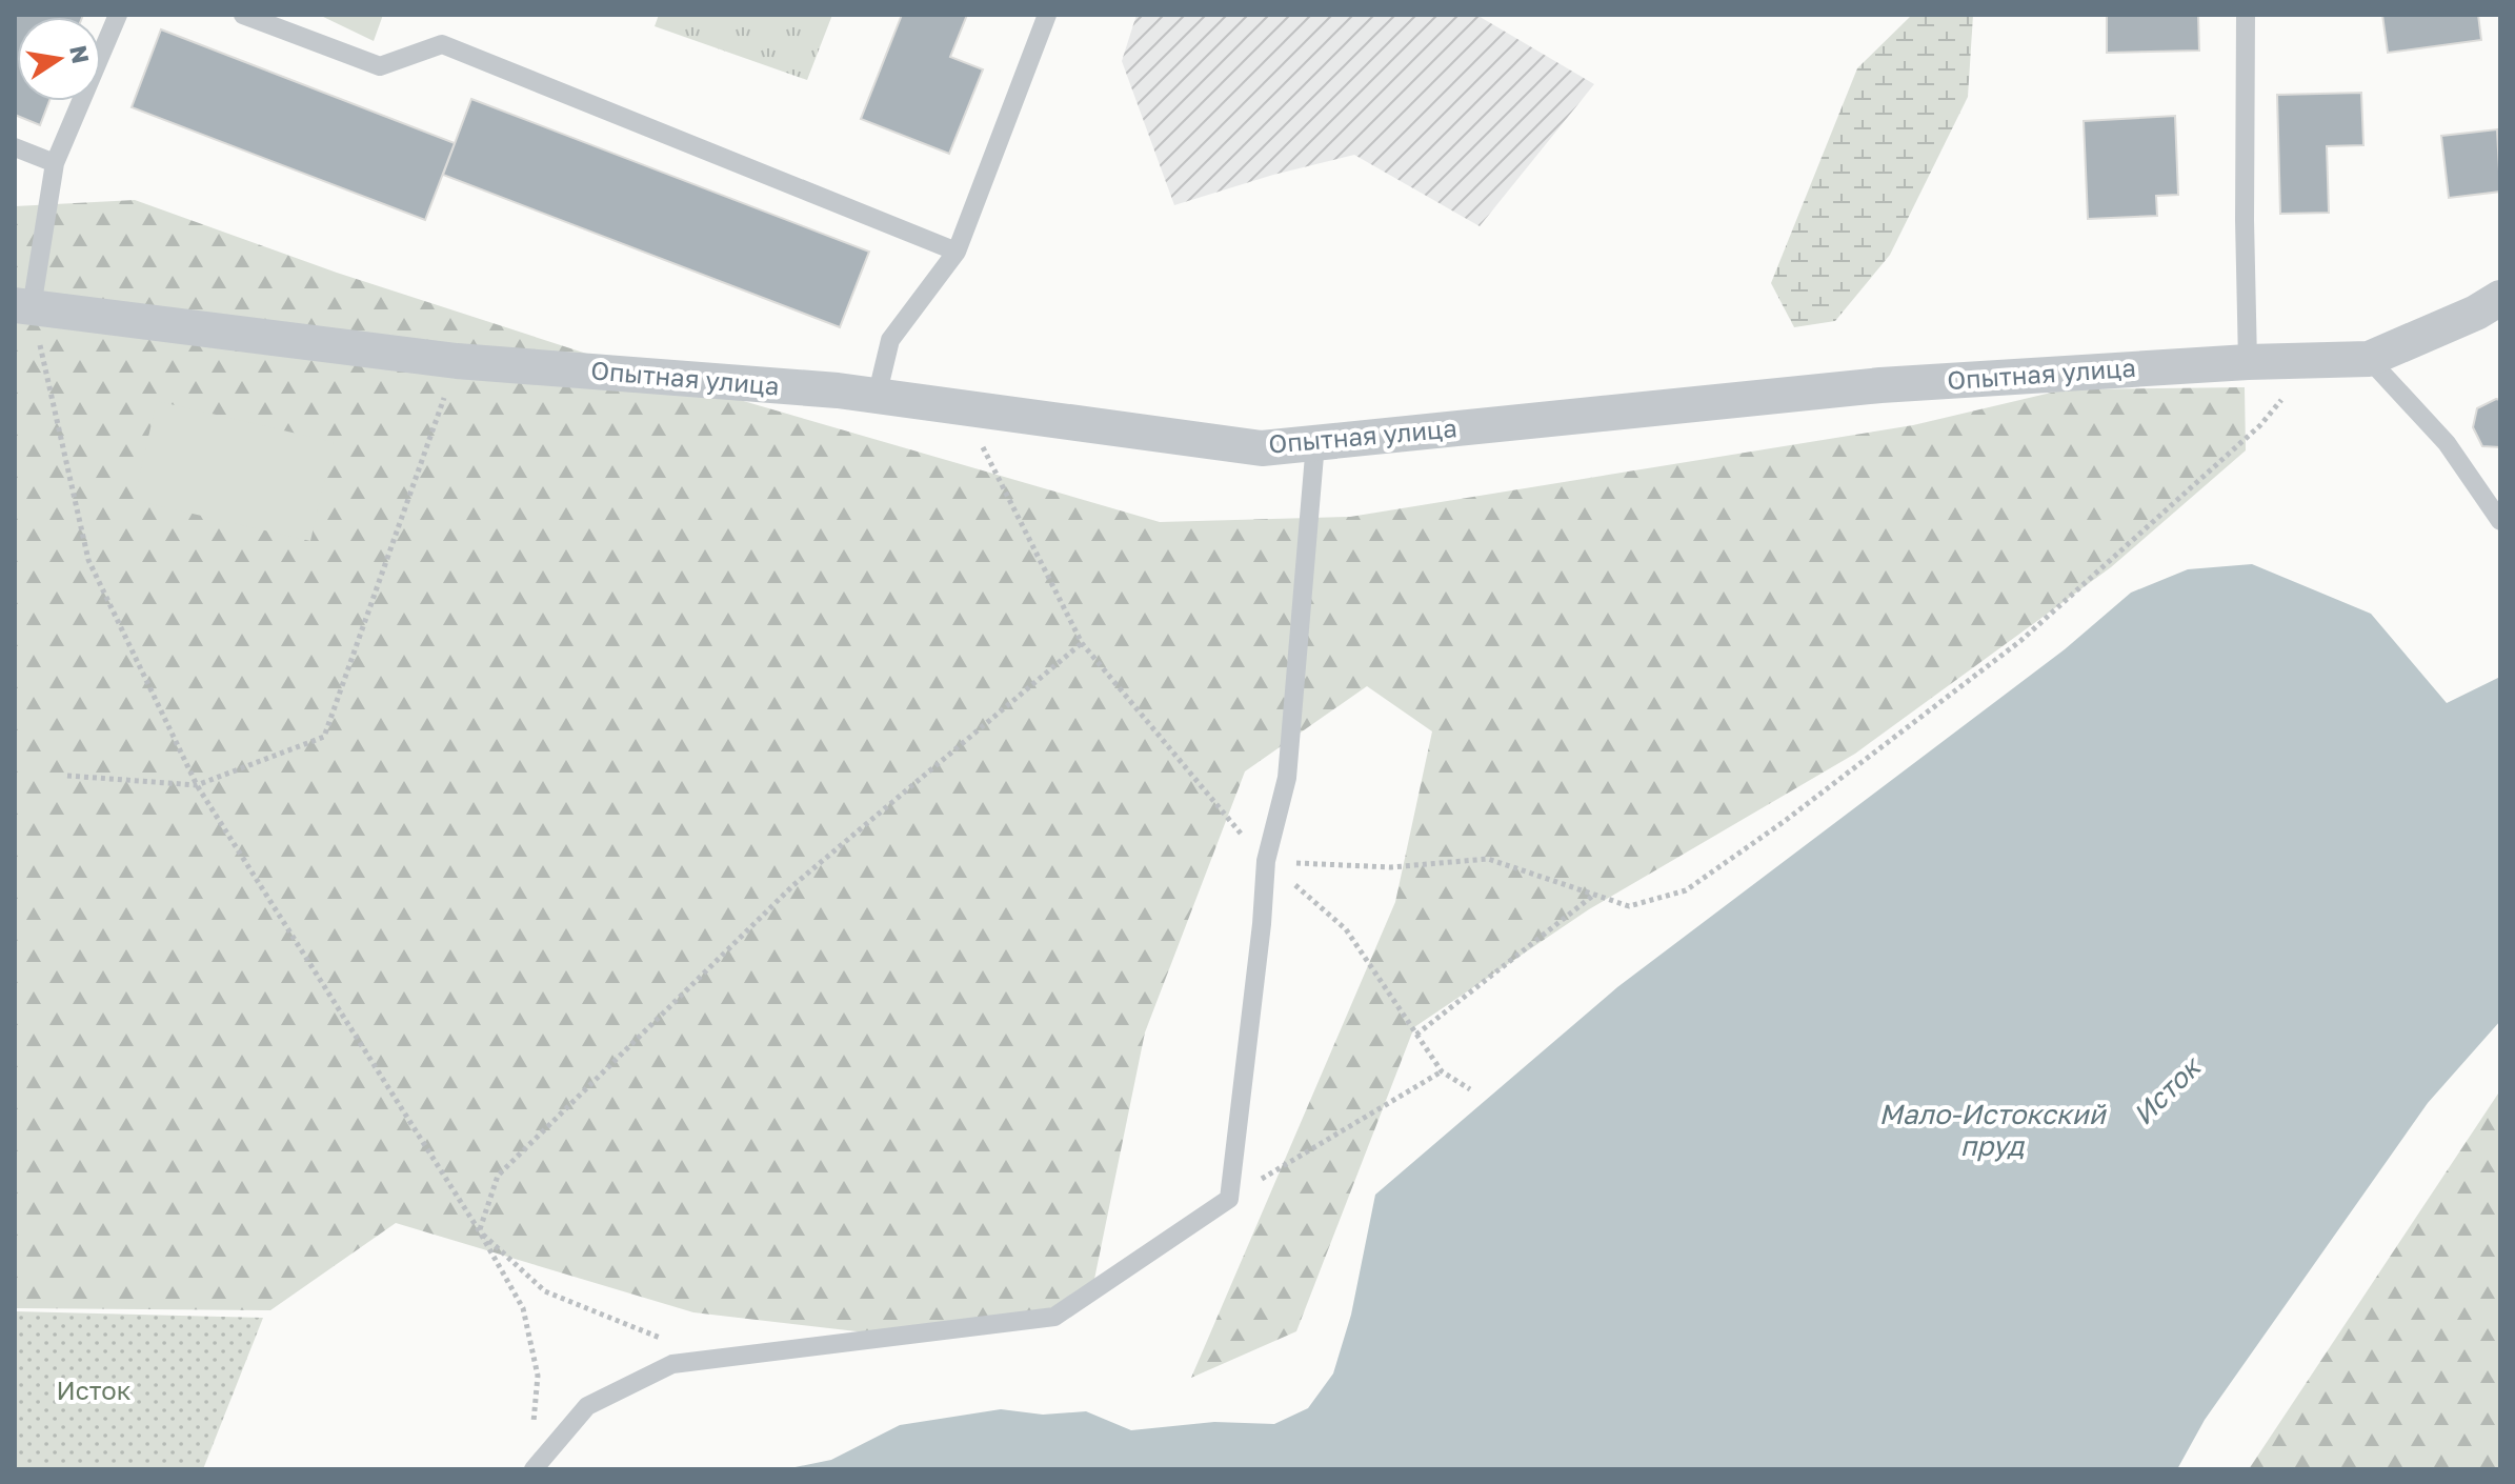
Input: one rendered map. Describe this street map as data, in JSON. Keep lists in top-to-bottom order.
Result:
{
  "streets": {
    "street": ["Опытная улица"]
  },
  "water": ["Исток", "Мало-Истокский пруд"],
  "parks": ["Исток"],
  "north": "right"
}
